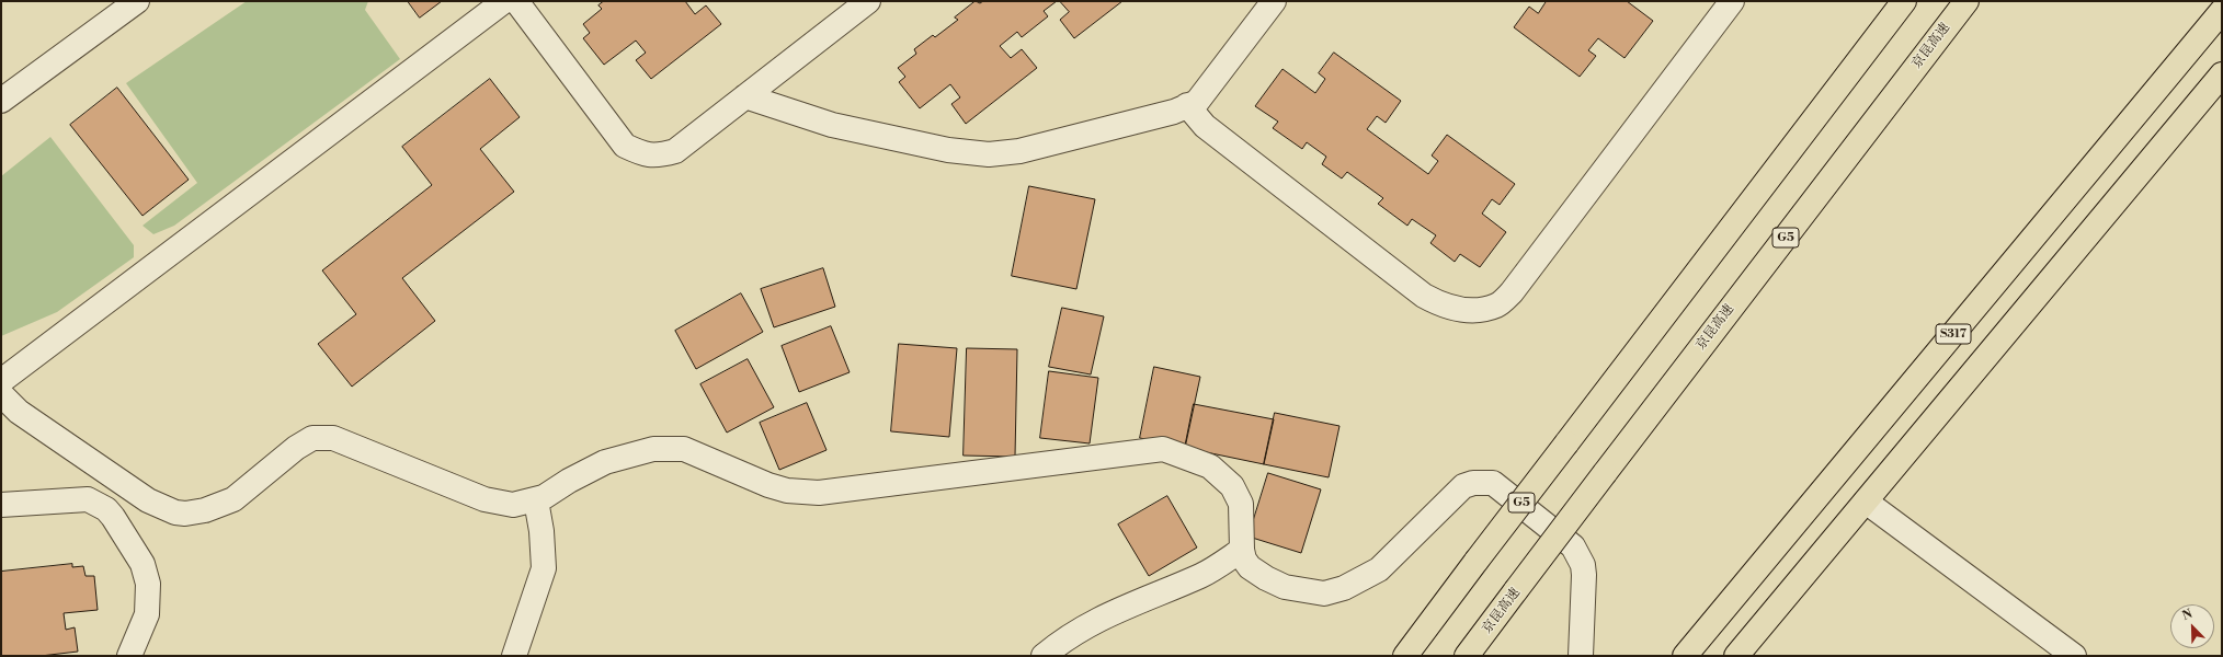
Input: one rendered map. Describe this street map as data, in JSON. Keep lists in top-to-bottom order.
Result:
{
  "streets": {
    "main road": ["京昆高速", "G5", "S317"]
  },
  "north": "top left"
}
